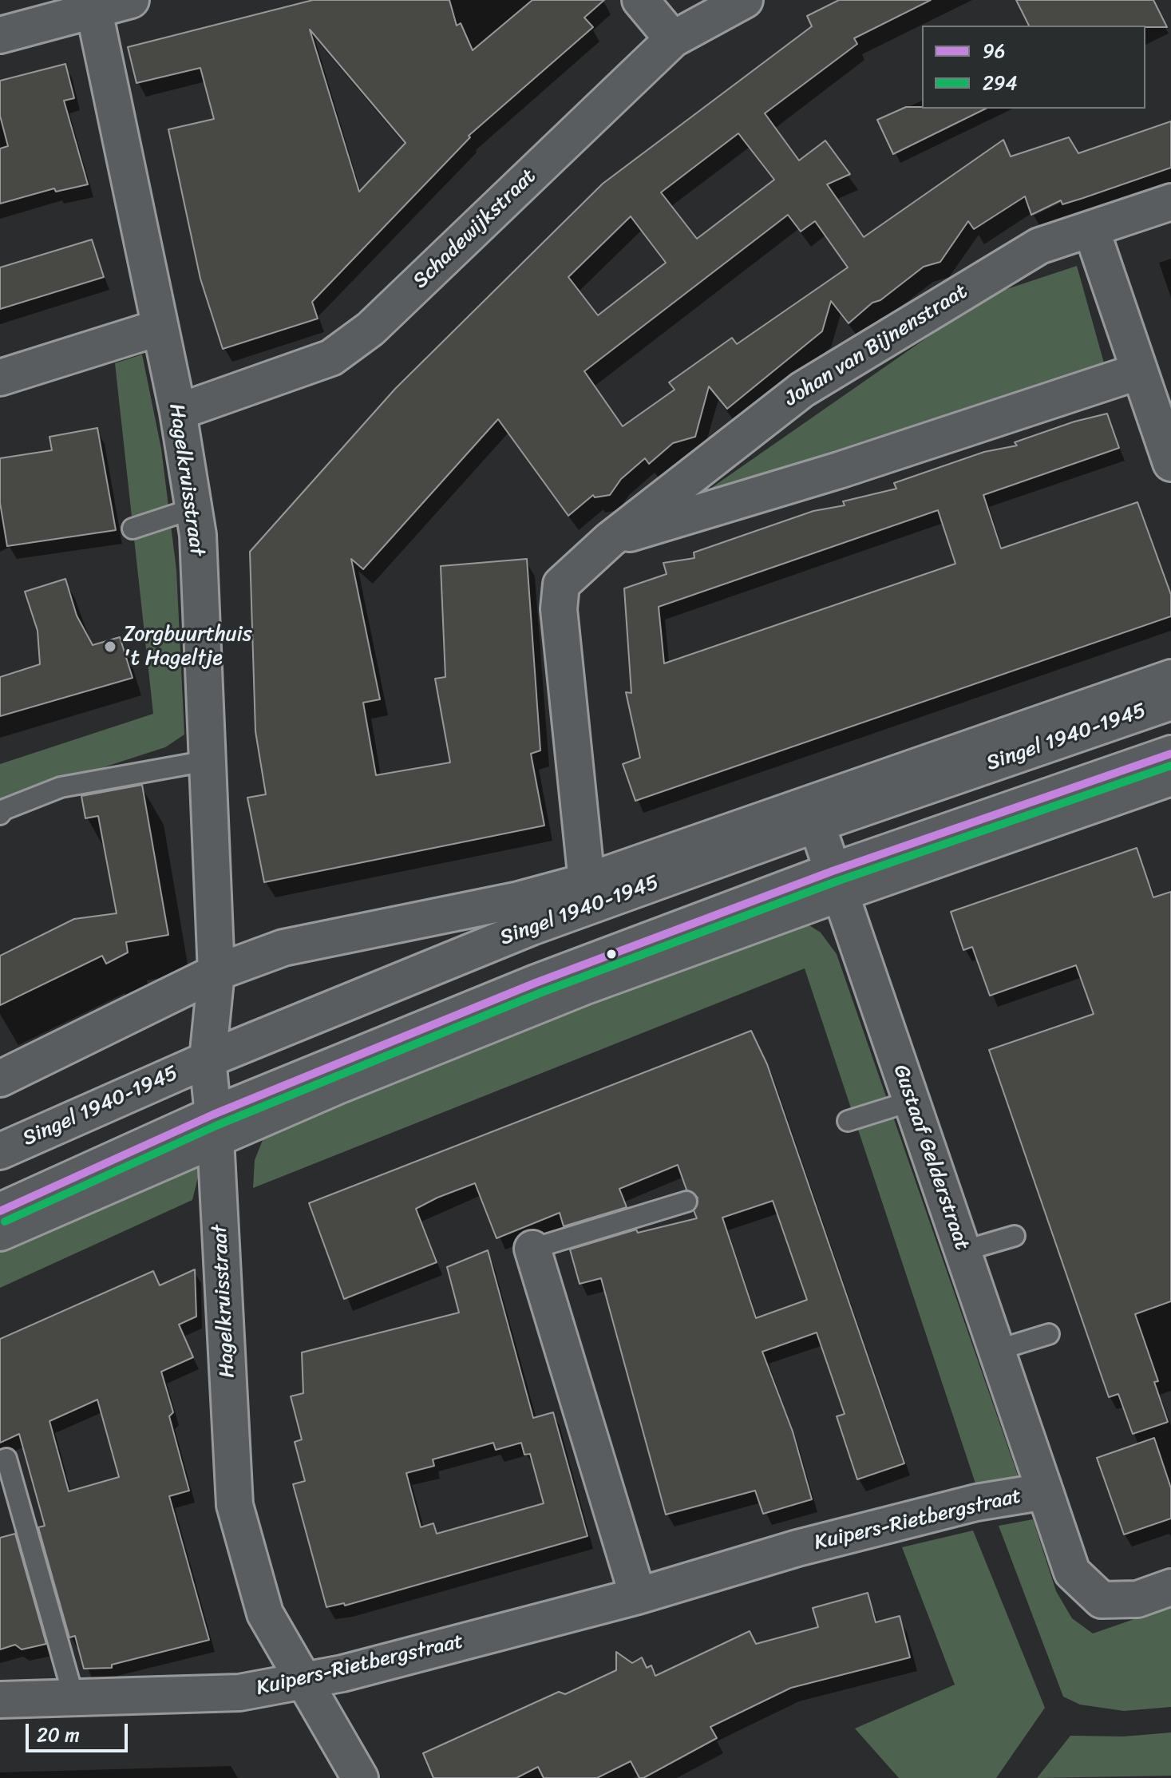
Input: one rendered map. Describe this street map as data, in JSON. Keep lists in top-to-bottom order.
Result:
{
  "streets": {
    "street": [
      "Schadewijkstraat",
      "Johan van Bijnenstraat",
      "Hagelkruisstraat",
      "Singel 1940-1945",
      "Gustaaf Gelderstraat",
      "Kuipers-Rietbergstraat"
    ]
  },
  "crossings": [
    ["Schadewijkstraat", "Hagelkruisstraat"],
    ["Johan van Bijnenstraat", "Singel 1940-1945"],
    ["Hagelkruisstraat", "Singel 1940-1945"],
    ["Hagelkruisstraat", "Kuipers-Rietbergstraat"],
    ["Singel 1940-1945", "Gustaaf Gelderstraat"],
    ["Gustaaf Gelderstraat", "Kuipers-Rietbergstraat"]
  ],
  "places": ["Zorgbuurthuis 't Hageltje"],
  "lines": ["transit line 96", "transit line 294"],
  "legend": ["96", "294"],
  "scale_bar": "20 m"
}
